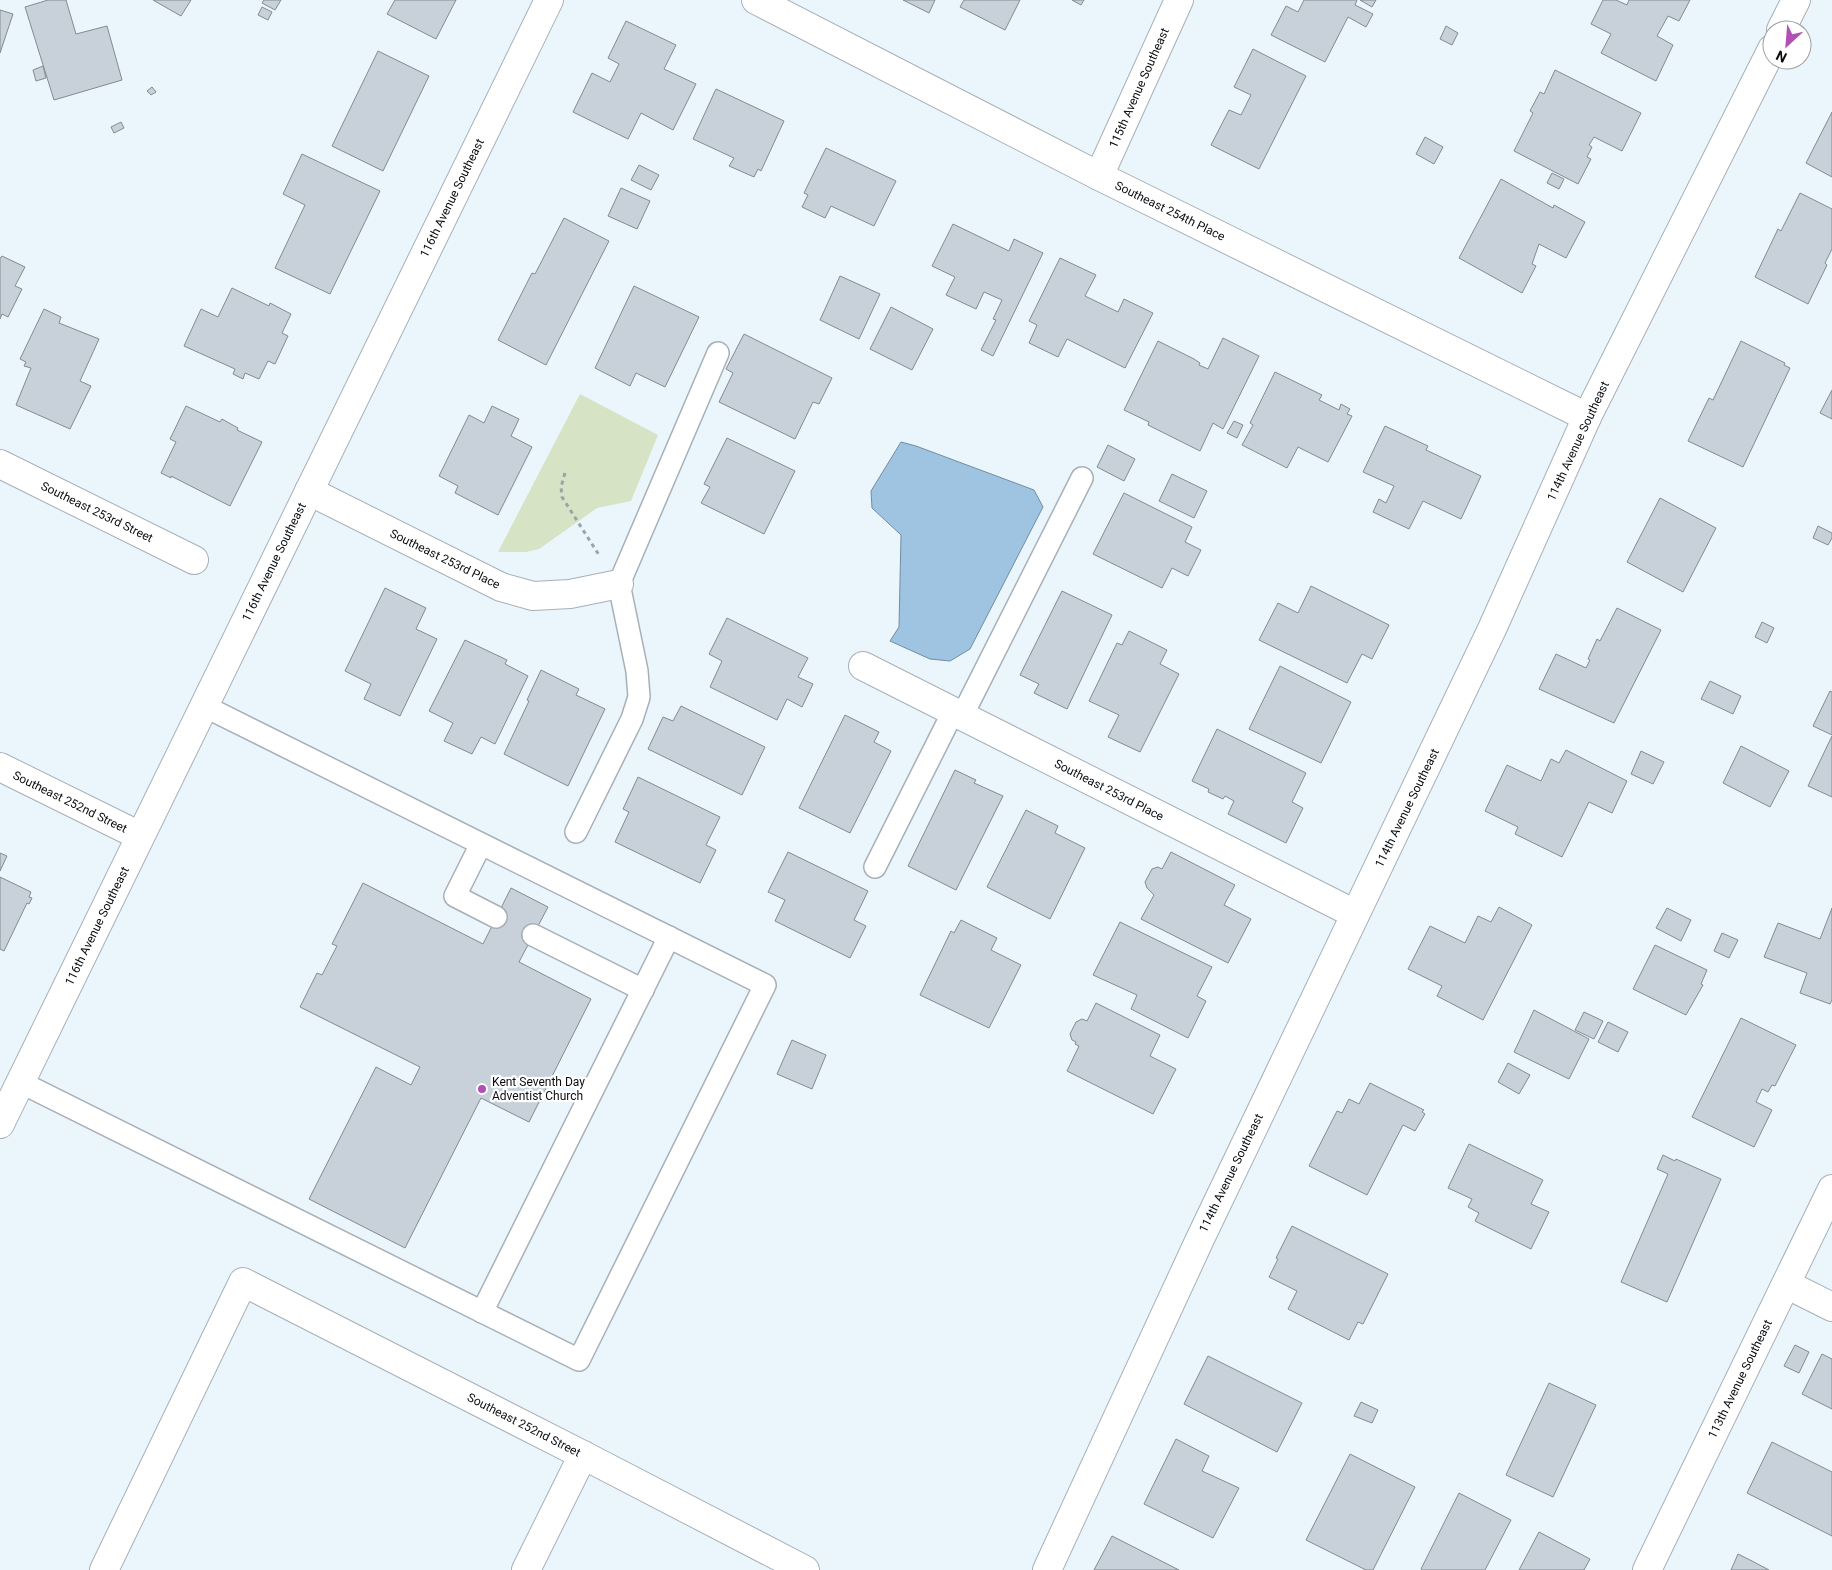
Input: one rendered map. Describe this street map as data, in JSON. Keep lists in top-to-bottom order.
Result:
{
  "streets": {
    "street": [
      "115th Avenue Southeast",
      "116th Avenue Southeast",
      "Southeast 254th Place",
      "114th Avenue Southeast",
      "Southeast 253rd Street",
      "Southeast 253rd Place",
      "Southeast 252nd Street",
      "113th Avenue Southeast"
    ]
  },
  "crossings": [
    ["115th Avenue Southeast", "Southeast 254th Place"],
    ["116th Avenue Southeast", "Southeast 253rd Place"],
    ["116th Avenue Southeast", "Southeast 252nd Street"],
    ["Southeast 254th Place", "114th Avenue Southeast"],
    ["114th Avenue Southeast", "Southeast 253rd Place"]
  ],
  "places": ["Kent Seventh Day Adventist Church"],
  "north": "bottom left"
}
